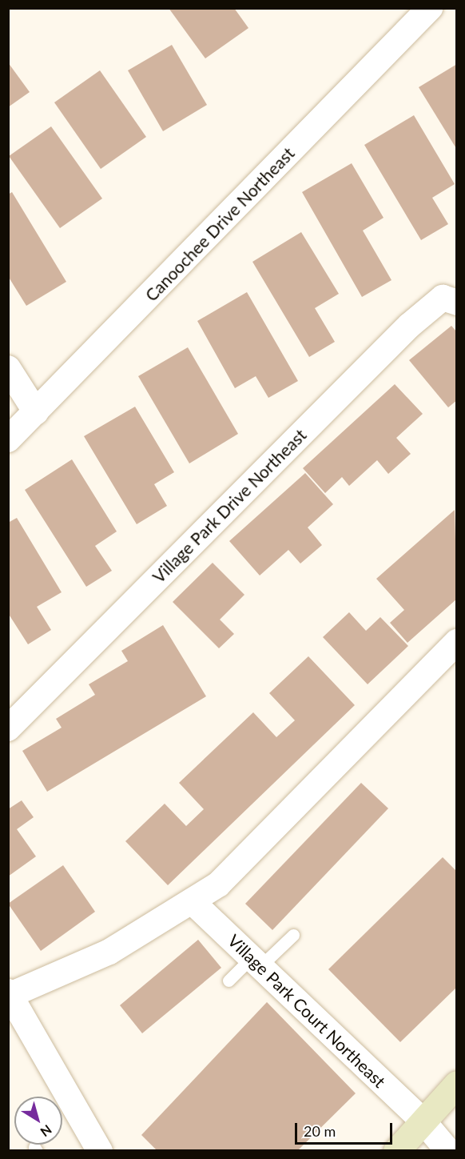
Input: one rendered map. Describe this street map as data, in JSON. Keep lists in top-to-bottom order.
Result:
{
  "streets": {
    "street": ["Canoochee Drive Northeast", "Village Park Drive Northeast", "Village Park Court Northeast"]
  },
  "scale_bar": "20 m",
  "north": "bottom right"
}
